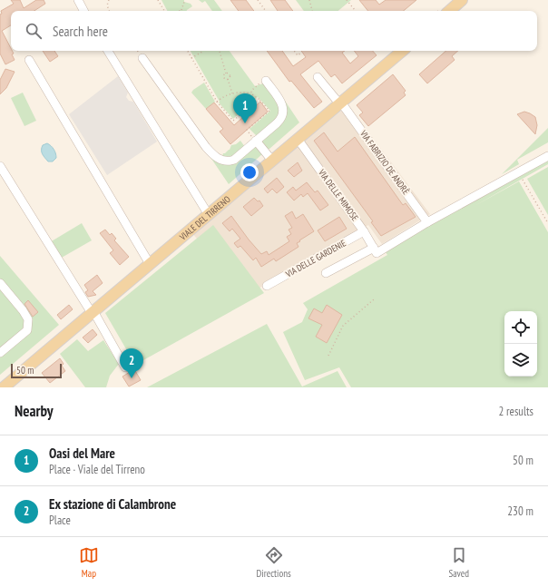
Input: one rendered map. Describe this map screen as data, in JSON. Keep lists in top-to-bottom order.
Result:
{
  "streets": {
    "main road": ["VIALE DEL TIRRENO"],
    "street": ["VIA FABRIZIO DE ANDRÈ", "VIA DELLE MIMOSE", "VIA DELLE GARDENIE"]
  },
  "crossings": [
    ["VIA FABRIZIO DE ANDRÈ", "VIALE DEL TIRRENO"],
    ["VIA DELLE MIMOSE", "VIALE DEL TIRRENO"],
    ["VIA DELLE MIMOSE", "VIA DELLE GARDENIE"]
  ],
  "scale_bar": "50 m",
  "page": {
    "search": "Search here",
    "pins": ["1", "2"],
    "scale": "50 m",
    "heading": ["Nearby", "2 results"],
    "list": [
      {
        "mark": "1",
        "name": "Oasi del Mare",
        "note": "Place · Viale del Tirreno",
        "value": "50 m"
      },
      {
        "mark": "2",
        "name": "Ex stazione di Calambrone",
        "note": "Place",
        "value": "230 m"
      }
    ],
    "nav": ["Map", "Directions", "Saved"]
  }
}
